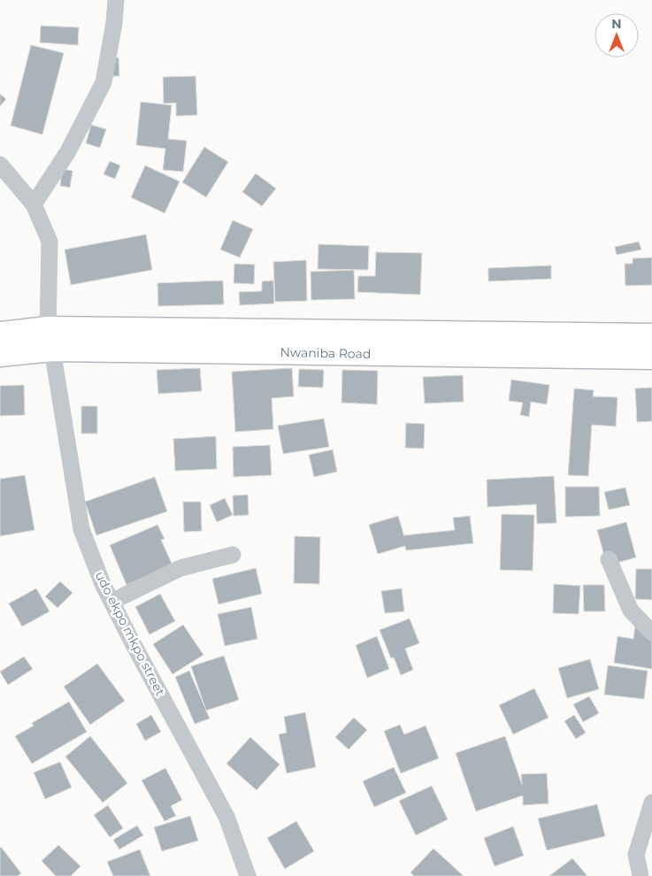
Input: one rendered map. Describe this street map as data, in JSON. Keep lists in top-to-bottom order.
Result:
{
  "streets": {
    "main road": ["Nwaniba Road"],
    "street": ["udo ekpo mkpo street"]
  },
  "crossings": [
    ["Nwaniba Road", "udo ekpo mkpo street"]
  ],
  "north": "top"
}
